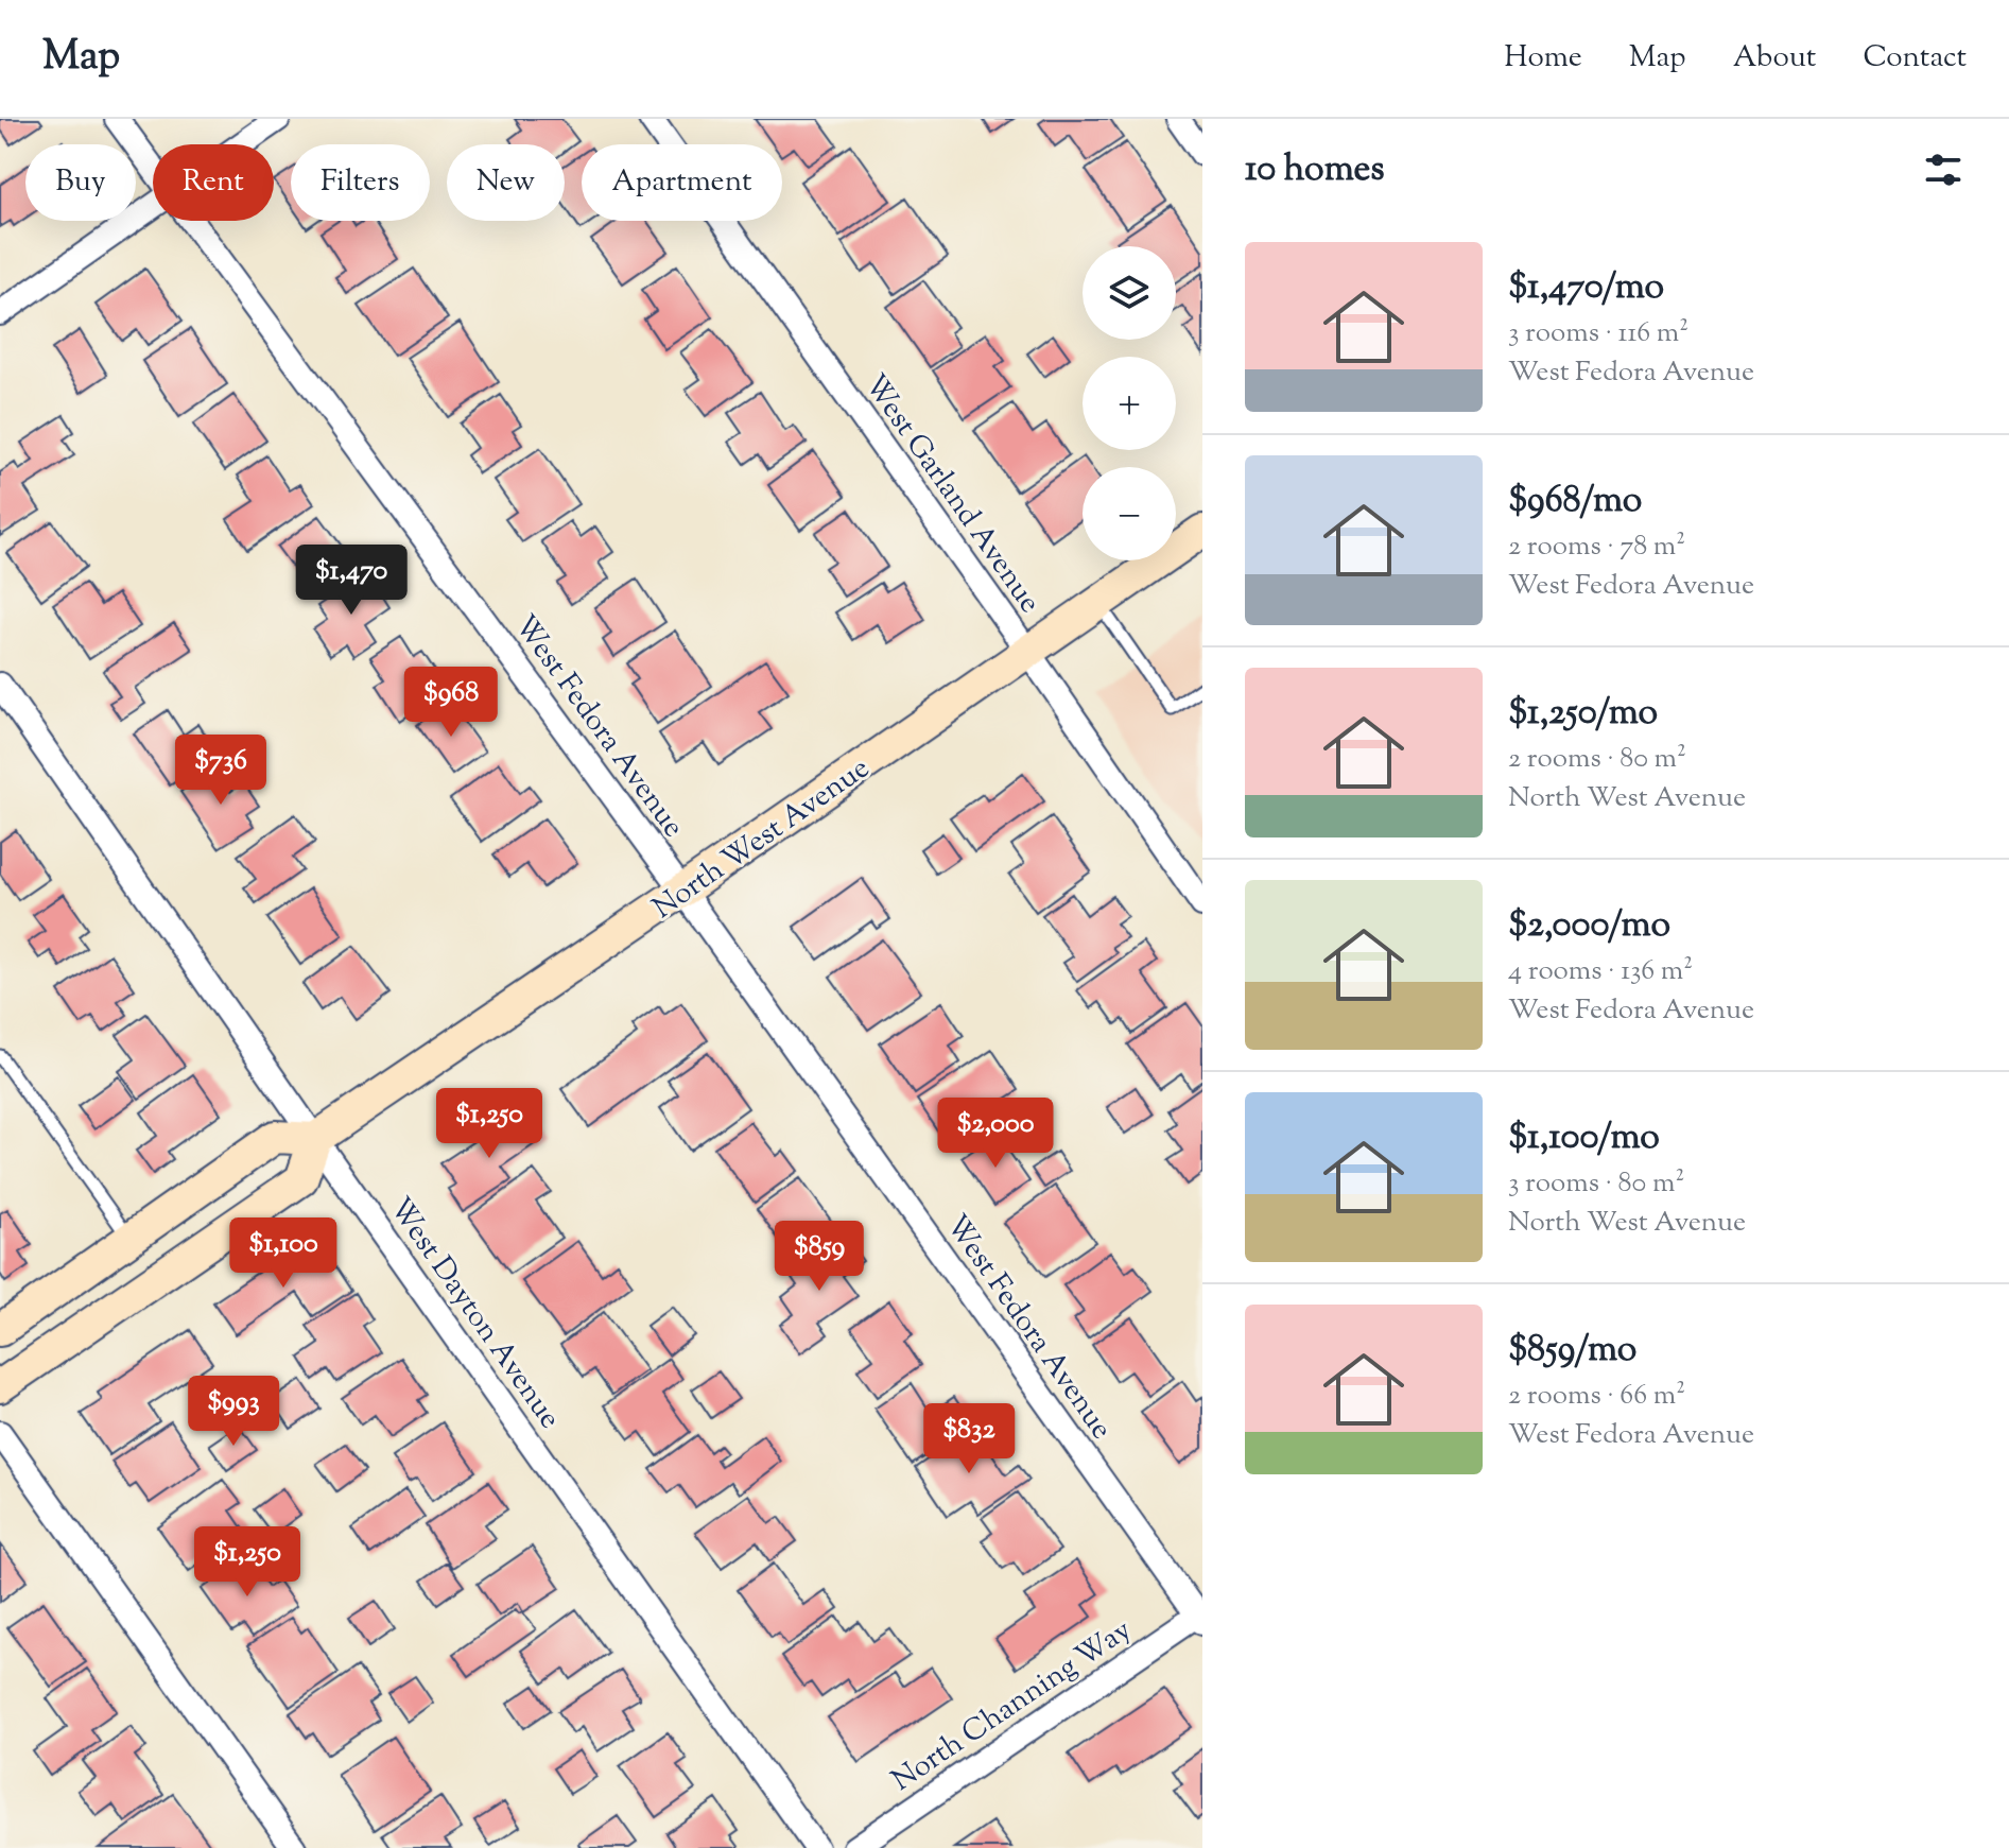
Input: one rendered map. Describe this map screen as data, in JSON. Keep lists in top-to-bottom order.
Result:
{
  "streets": {
    "main road": ["North West Avenue"],
    "street": [
      "West Garland Avenue",
      "West Fedora Avenue",
      "West Dayton Avenue",
      "North Channing Way"
    ]
  },
  "crossings": [
    ["West Garland Avenue", "North West Avenue"],
    ["West Fedora Avenue", "North West Avenue"],
    ["West Fedora Avenue", "North Channing Way"],
    ["North West Avenue", "West Dayton Avenue"]
  ],
  "page": {
    "header": "Map",
    "nav": [
      "Home",
      "Map",
      "About",
      "Contact"
    ],
    "heading": "10 homes",
    "chip": [
      "Buy",
      "Rent",
      "Filters",
      "New",
      "Apartment"
    ],
    "list": [
      {
        "name": "$1,470/mo",
        "note": "3 rooms · 116 m² · West Fedora Avenue"
      },
      {
        "name": "$968/mo",
        "note": "2 rooms · 78 m² · West Fedora Avenue"
      },
      {
        "name": "$1,250/mo",
        "note": "2 rooms · 80 m² · North West Avenue"
      },
      {
        "name": "$2,000/mo",
        "note": "4 rooms · 136 m² · West Fedora Avenue"
      },
      {
        "name": "$1,100/mo",
        "note": "3 rooms · 80 m² · North West Avenue"
      },
      {
        "name": "$859/mo",
        "note": "2 rooms · 66 m² · West Fedora Avenue"
      }
    ],
    "map_buttons": ["+", "−"],
    "price": [
      "$1,470",
      "$968",
      "$736",
      "$1,250",
      "$2,000",
      "$1,100",
      "$859",
      "$993",
      "$832",
      "$1,250"
    ]
  }
}
